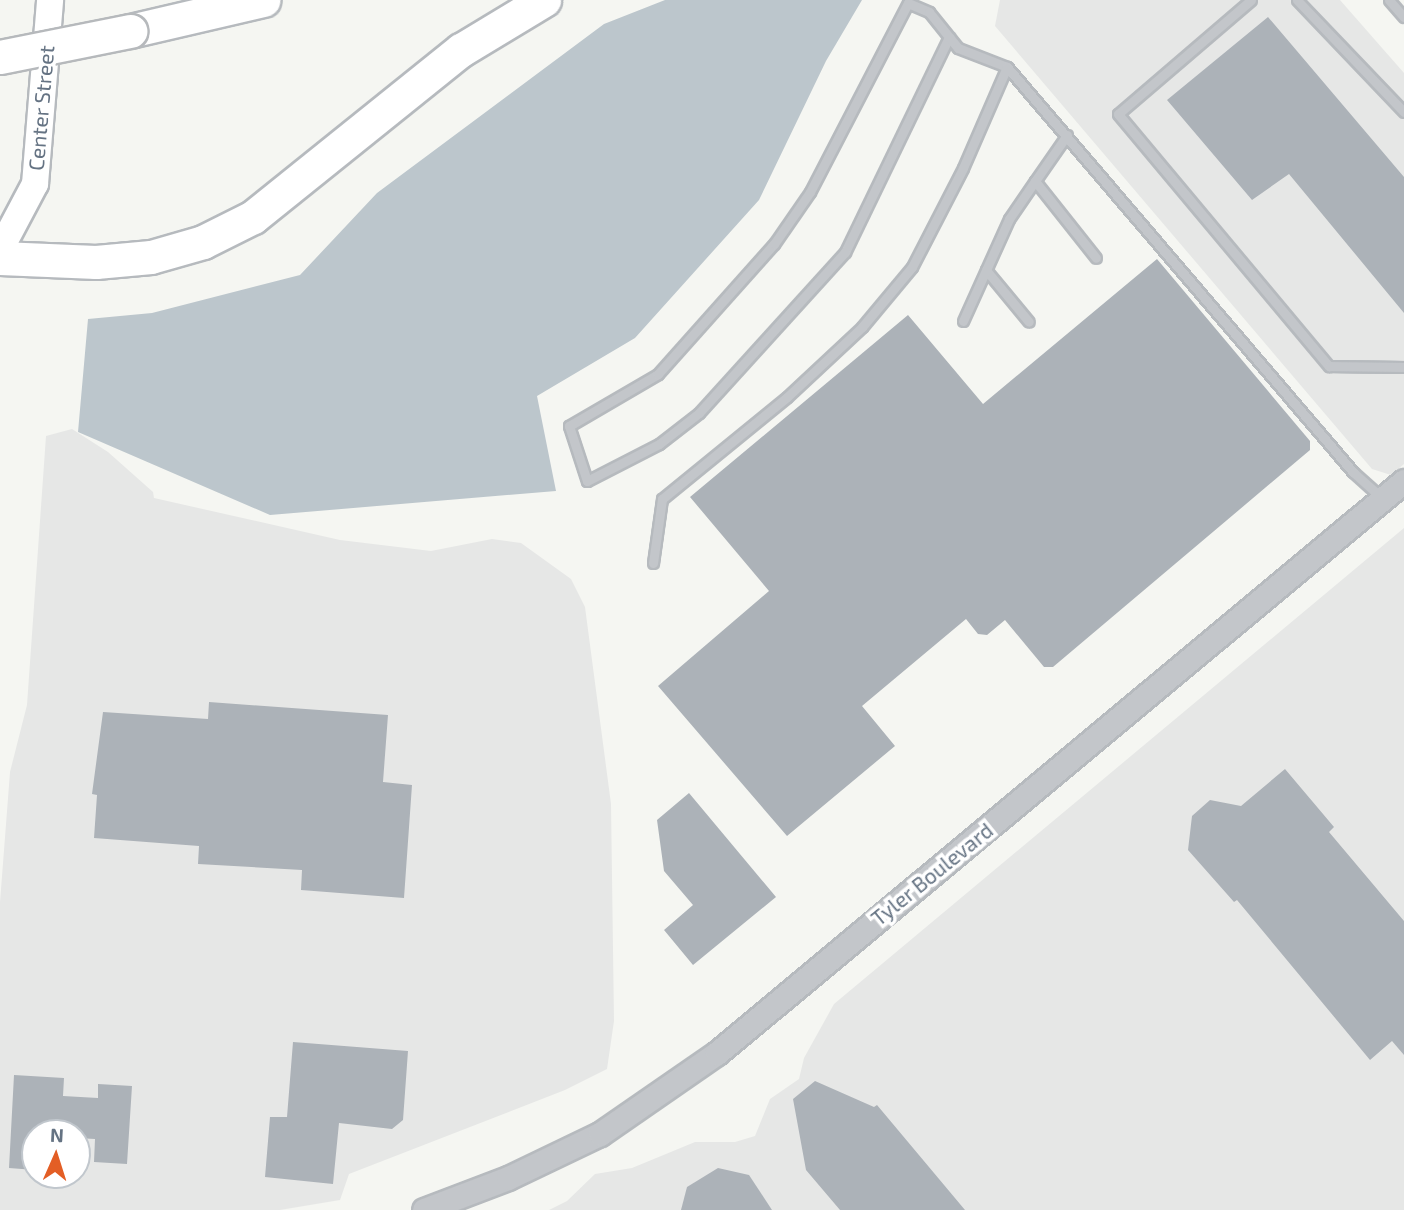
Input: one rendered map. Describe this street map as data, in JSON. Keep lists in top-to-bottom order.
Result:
{
  "streets": {
    "main road": ["Center Street"],
    "street": ["Tyler Boulevard"]
  },
  "north": "top"
}
